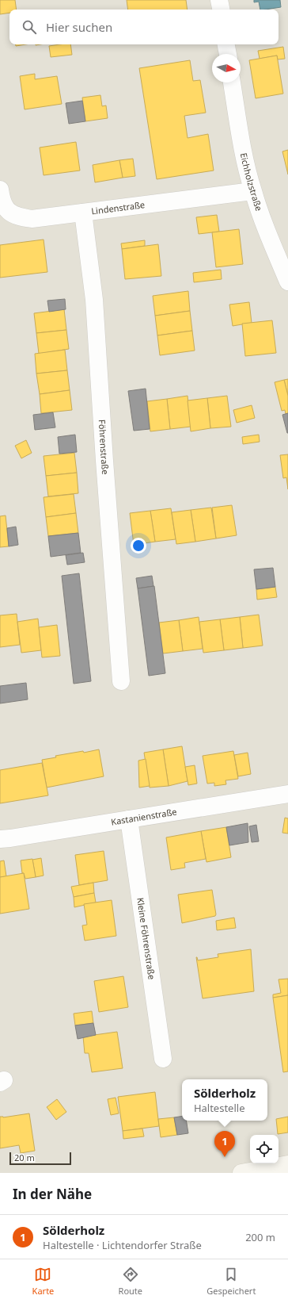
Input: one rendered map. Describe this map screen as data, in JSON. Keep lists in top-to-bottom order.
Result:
{
  "streets": {
    "street": [
      "Eichholzstraße",
      "Lindenstraße",
      "Föhrenstraße",
      "Kastanienstraße",
      "Kleine Föhrenstraße"
    ]
  },
  "crossings": [
    ["Eichholzstraße", "Lindenstraße"],
    ["Lindenstraße", "Föhrenstraße"],
    ["Kastanienstraße", "Kleine Föhrenstraße"]
  ],
  "scale_bar": "20 m",
  "north": "right",
  "page": {
    "search": "Hier suchen",
    "popup": ["Sölderholz", "Haltestelle"],
    "pins": "1",
    "scale": "20 m",
    "heading": "In der Nähe",
    "list": [
      {
        "mark": "1",
        "name": "Sölderholz",
        "note": "Haltestelle · Lichtendorfer Straße",
        "value": "200 m"
      }
    ],
    "nav": ["Karte", "Route", "Gespeichert"]
  }
}
